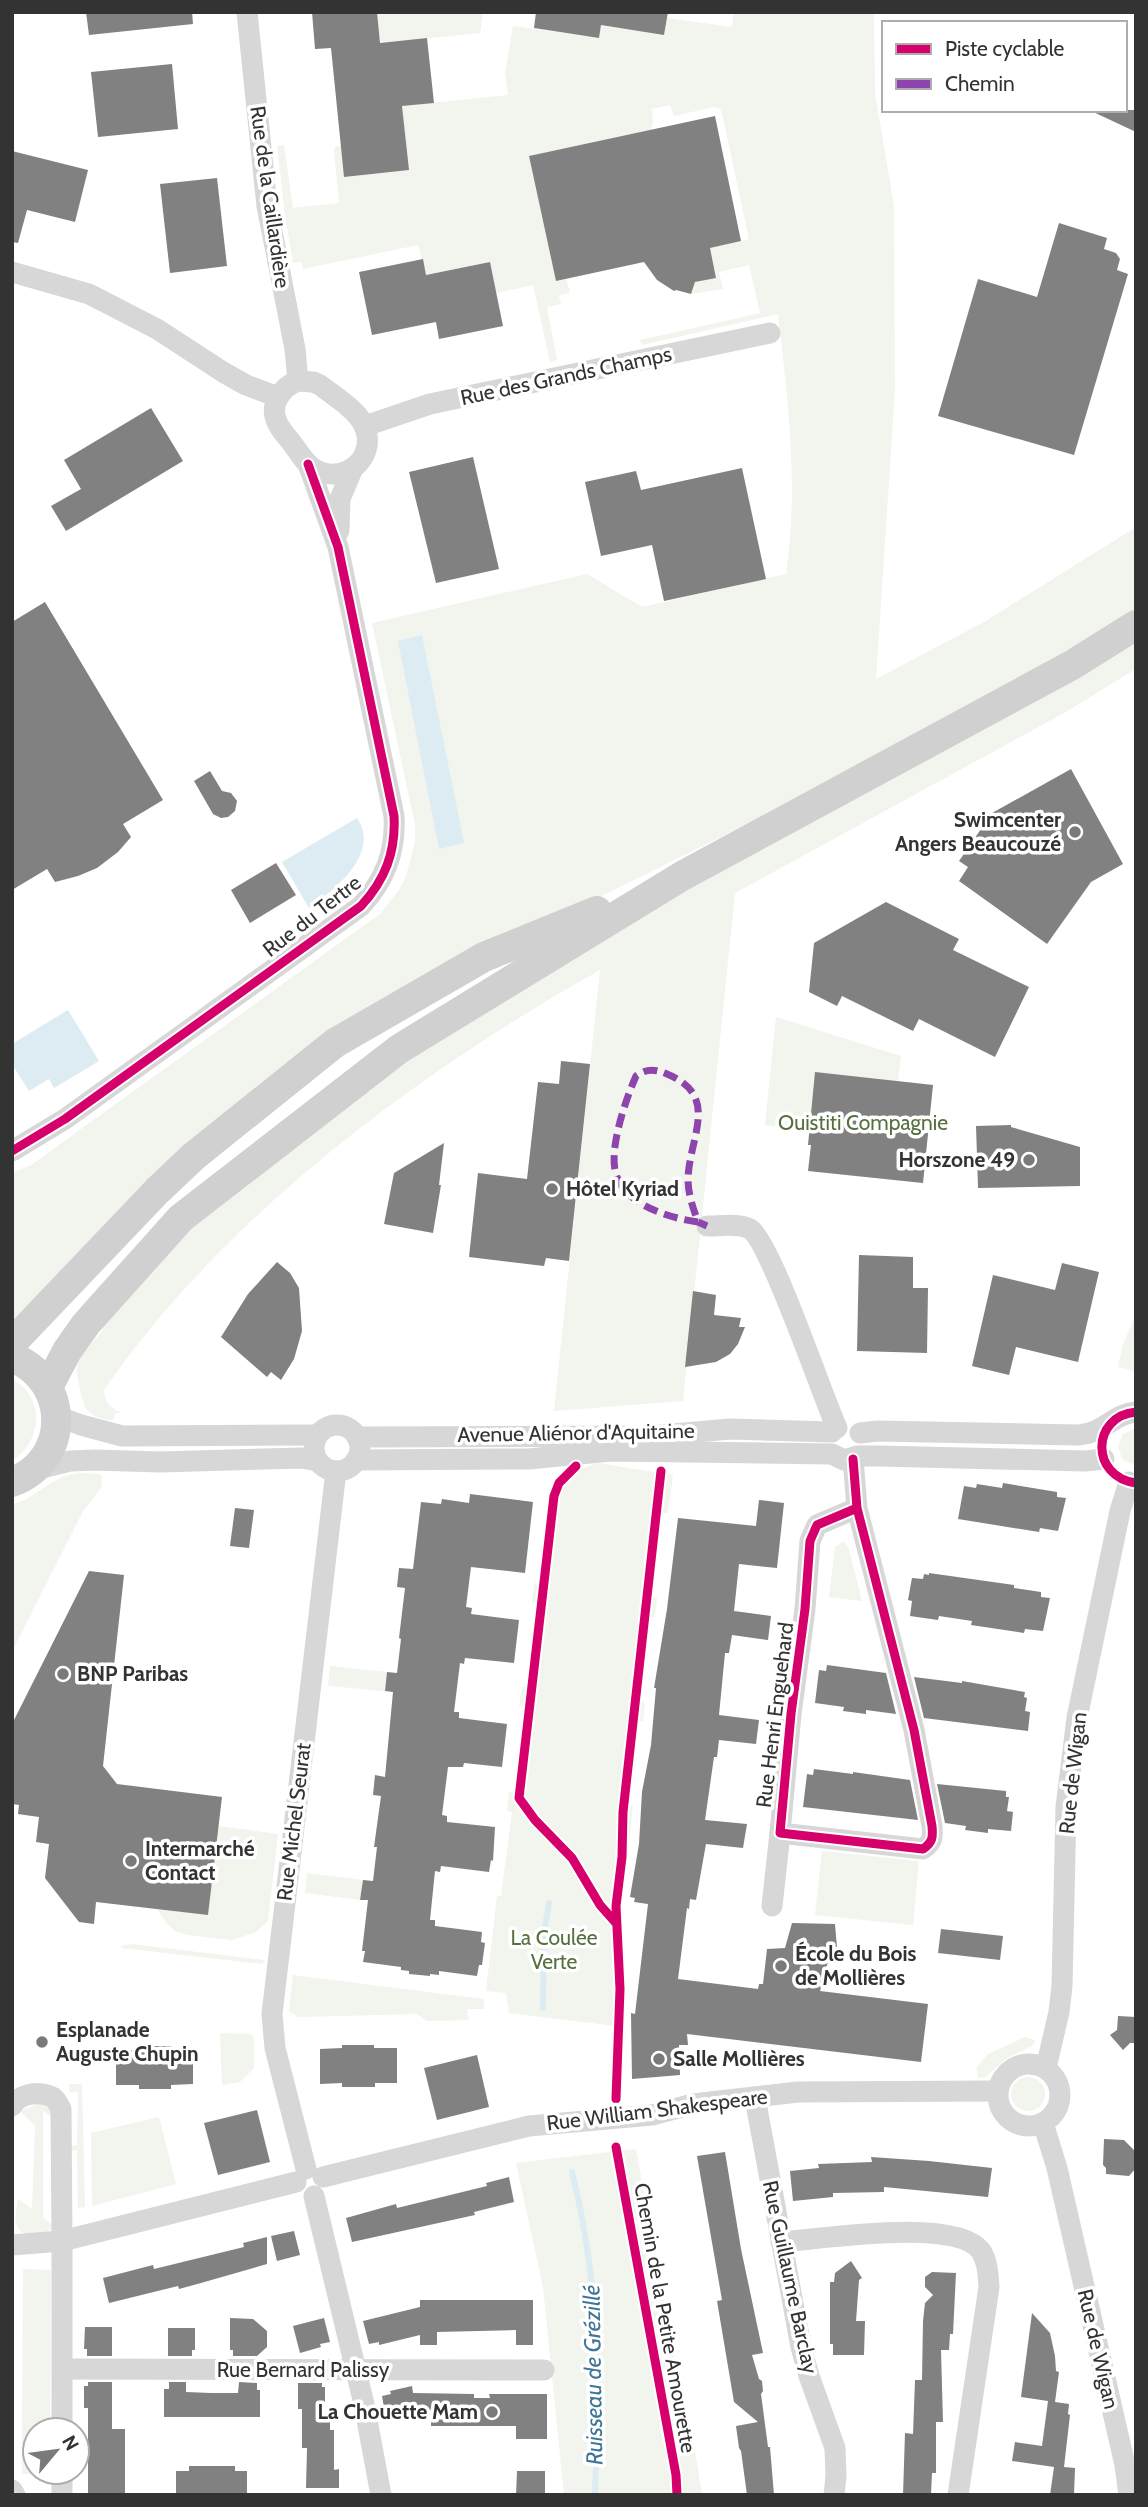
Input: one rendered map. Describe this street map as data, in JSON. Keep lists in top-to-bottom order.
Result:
{
  "streets": {
    "street": [
      "Rue de la Caillardière",
      "Rue des Grands Champs",
      "Rue du Tertre",
      "Avenue Aliénor d'Aquitaine",
      "Rue Henri Enguehard",
      "Rue de Wigan",
      "Rue Michel Seurat",
      "Rue William Shakespeare",
      "Rue Guillaume Barclay",
      "Rue Bernard Palissy"
    ],
    "cycle path": ["Chemin de la Petite Amourette"]
  },
  "crossings": [
    ["Rue de la Caillardière", "Rue des Grands Champs"],
    ["Rue de la Caillardière", "Rue du Tertre"],
    ["Rue des Grands Champs", "Rue du Tertre"],
    ["Avenue Aliénor d'Aquitaine", "Rue Henri Enguehard"],
    ["Avenue Aliénor d'Aquitaine", "Rue Michel Seurat"],
    ["Rue de Wigan", "Rue William Shakespeare"],
    ["Rue Michel Seurat", "Rue William Shakespeare"],
    ["Rue William Shakespeare", "Rue Guillaume Barclay"]
  ],
  "water": ["Ruisseau de Grézillé"],
  "parks": ["Ouistiti Compagnie", "La Coulée Verte"],
  "places": [
    "Swimcenter Angers Beaucouzé",
    "Horszone 49",
    "Hôtel Kyriad",
    "BNP Paribas",
    "Intermarché Contact",
    "École du Bois de Mollières",
    "Esplanade Auguste Chupin",
    "Salle Mollières",
    "La Chouette Mam"
  ],
  "legend": ["Piste cyclable", "Chemin"],
  "north": "top right"
}
